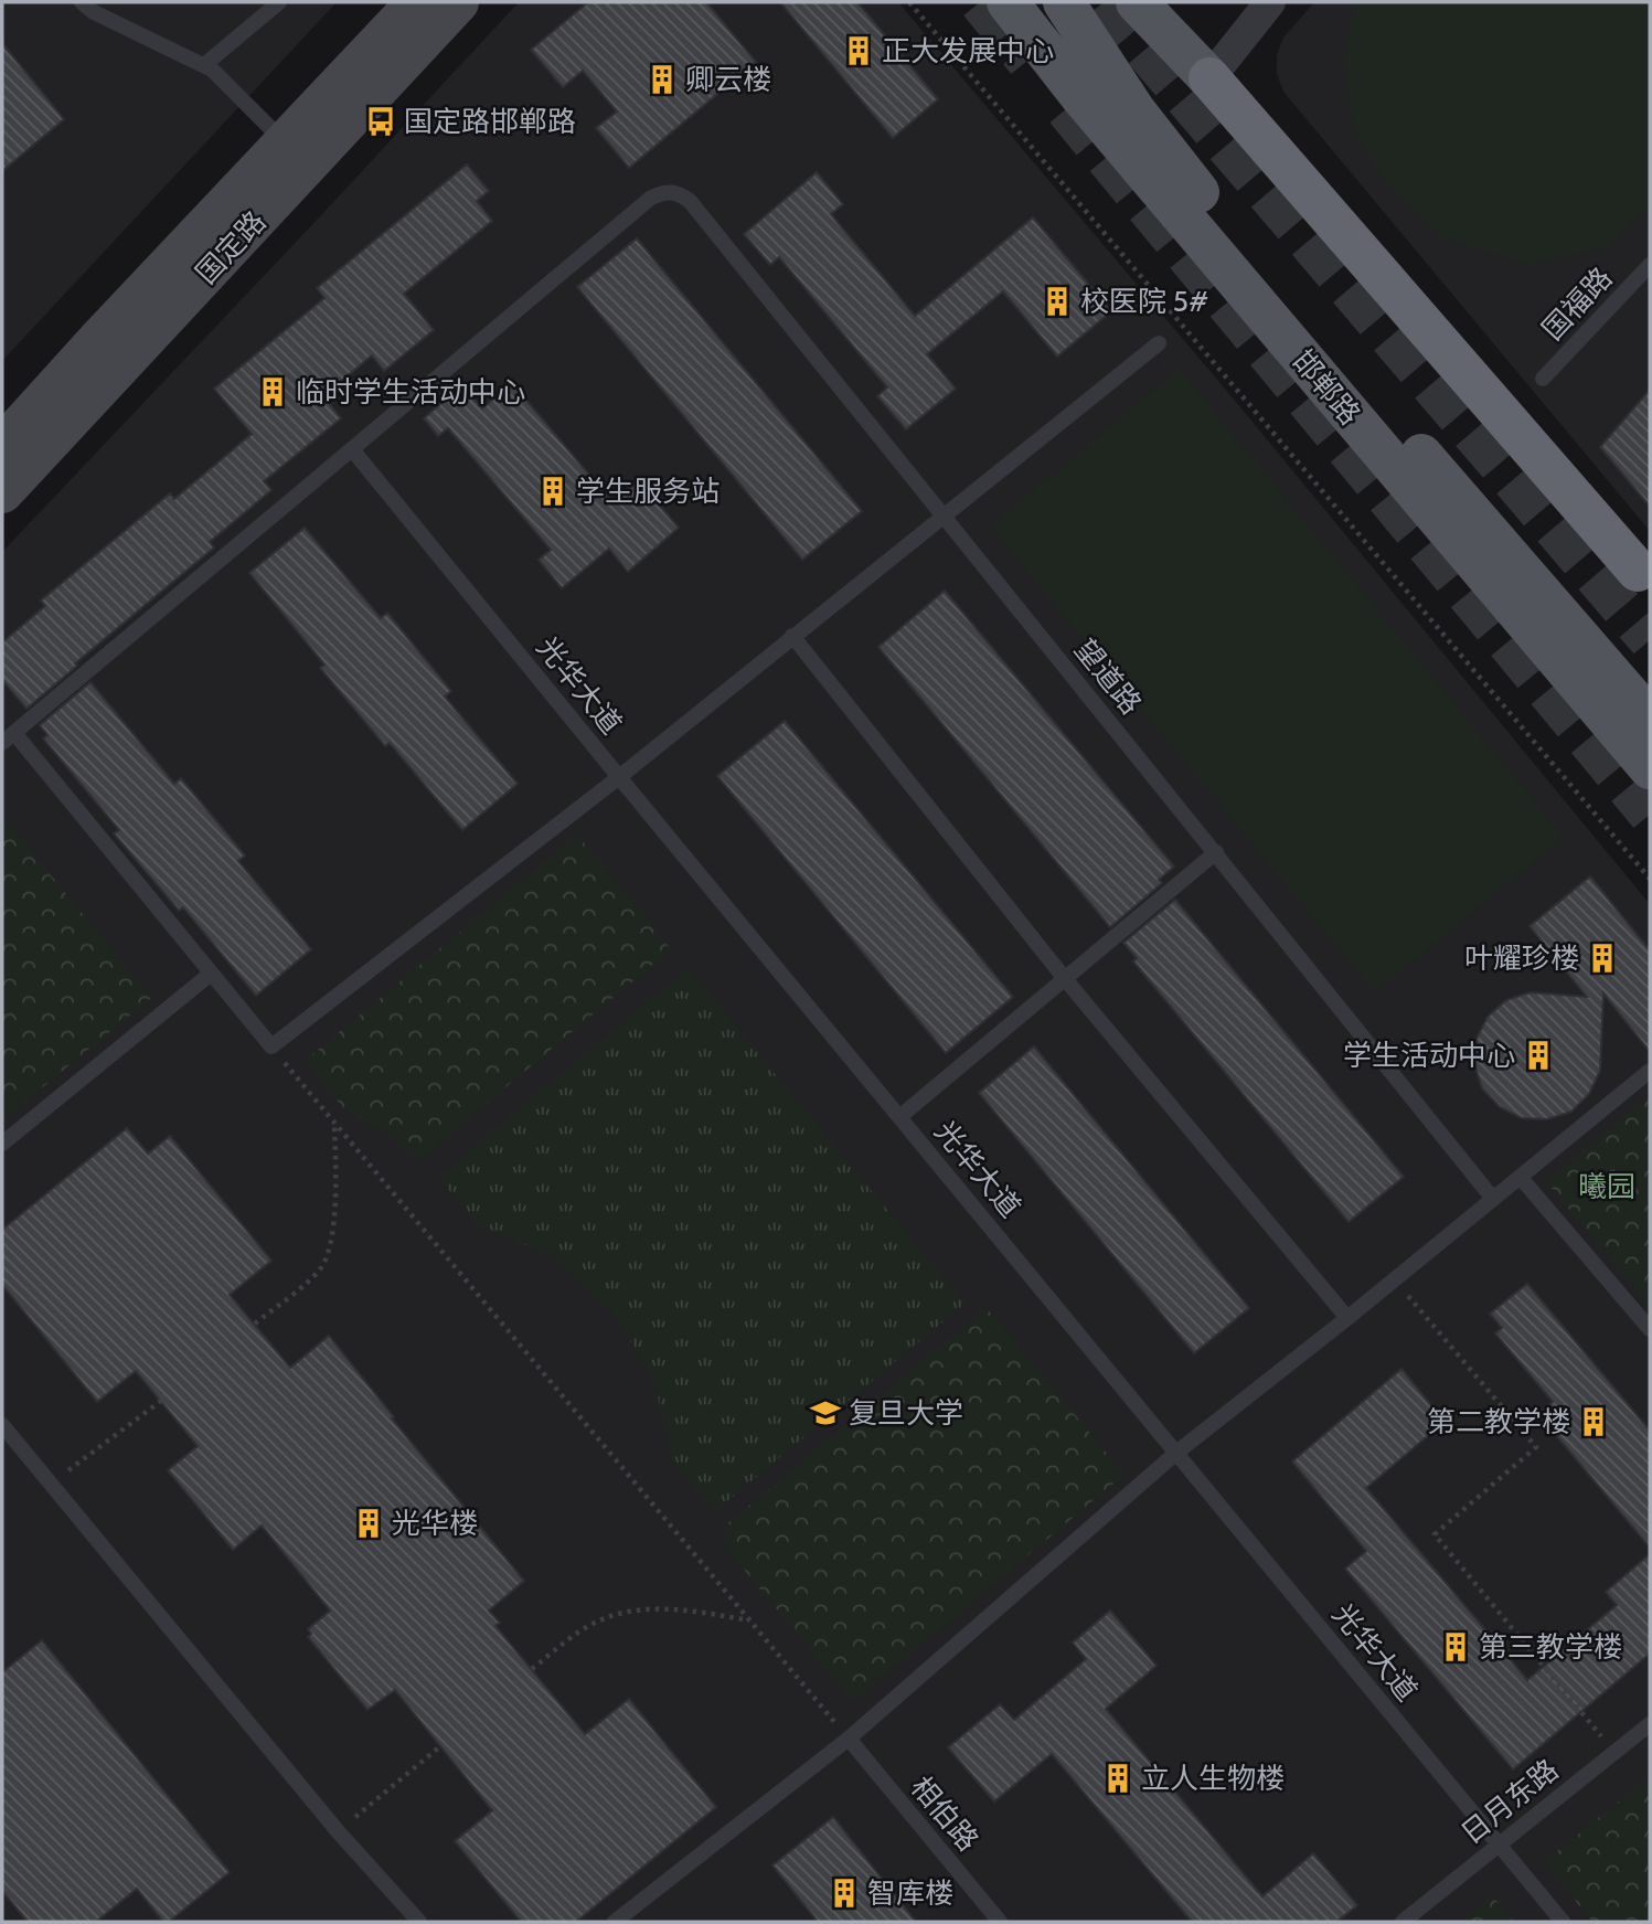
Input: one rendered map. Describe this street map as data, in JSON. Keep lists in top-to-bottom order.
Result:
{
  "streets": {
    "main road": ["邯郸路"],
    "street": ["国定路"],
    "lane": [
      "国福路",
      "望道路",
      "光华大道",
      "日月东路",
      "相伯路"
    ]
  },
  "crossings": [
    ["望道路", "光华大道"],
    ["光华大道", "日月东路"]
  ],
  "parks": ["曦园"],
  "places": {
    "building": [
      "正大发展中心",
      "卿云楼",
      "校医院 5#",
      "临时学生活动中心",
      "学生服务站",
      "叶耀珍楼",
      "学生活动中心",
      "第二教学楼",
      "光华楼",
      "第三教学楼",
      "立人生物楼",
      "智库楼"
    ],
    "bus stop": ["国定路邯郸路"],
    "school or university": ["复旦大学"]
  }
}
